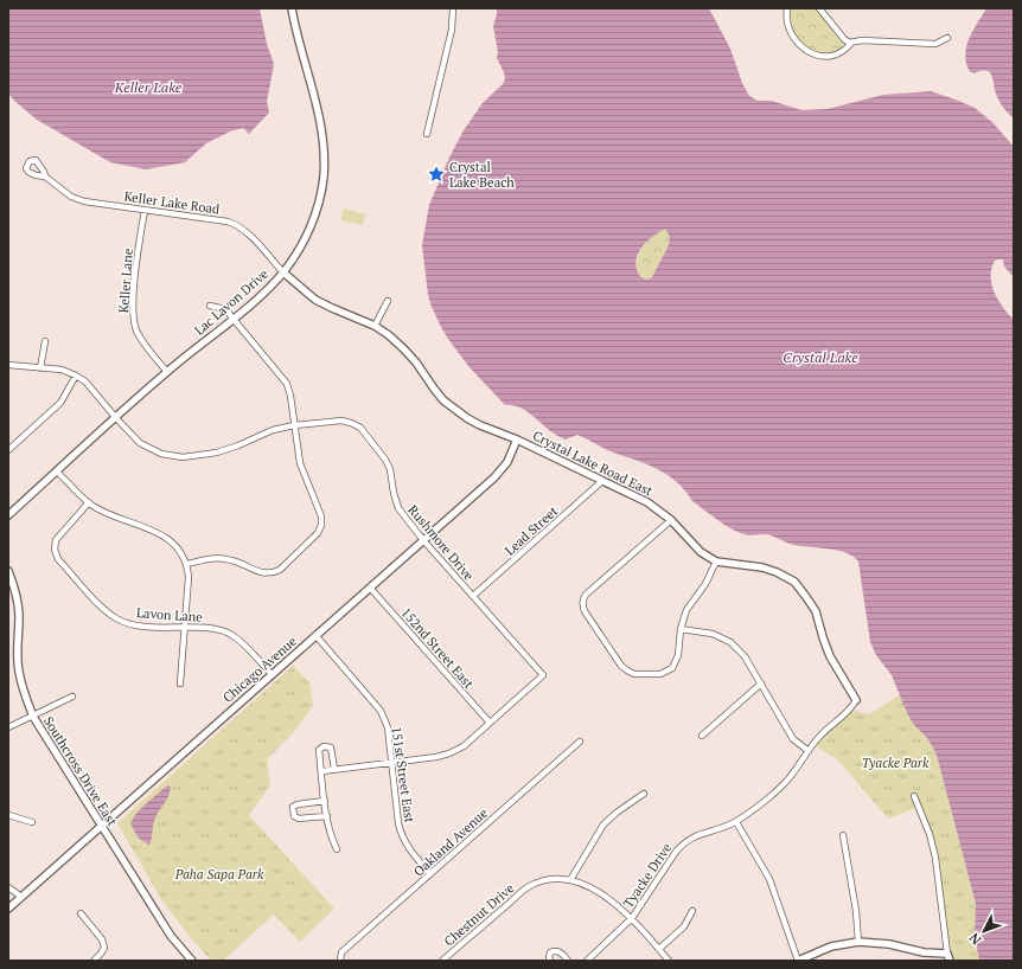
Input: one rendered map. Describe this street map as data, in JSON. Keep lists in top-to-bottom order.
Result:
{
  "streets": {
    "street": [
      "Keller Lake Road",
      "Keller Lane",
      "Lac Lavon Drive",
      "Crystal Lake Road East",
      "Lead Street",
      "Rushmore Drive",
      "Lavon Lane",
      "152nd Street East",
      "Chicago Avenue",
      "Southcross Drive East",
      "151st Street East",
      "Oakland Avenue",
      "Tyacke Drive",
      "Chestnut Drive"
    ]
  },
  "crossings": [
    ["Keller Lake Road", "Keller Lane"],
    ["Keller Lake Road", "Lac Lavon Drive"],
    ["Keller Lake Road", "Crystal Lake Road East"],
    ["Keller Lane", "Lac Lavon Drive"],
    ["Lac Lavon Drive", "Crystal Lake Road East"],
    ["Lac Lavon Drive", "Rushmore Drive"],
    ["Crystal Lake Road East", "Lead Street"],
    ["Crystal Lake Road East", "Chicago Avenue"],
    ["Crystal Lake Road East", "Tyacke Drive"],
    ["Lead Street", "Rushmore Drive"],
    ["Rushmore Drive", "152nd Street East"],
    ["Rushmore Drive", "Chicago Avenue"],
    ["Lavon Lane", "Chicago Avenue"],
    ["152nd Street East", "Chicago Avenue"],
    ["Chicago Avenue", "Southcross Drive East"],
    ["Chicago Avenue", "151st Street East"],
    ["151st Street East", "Oakland Avenue"],
    ["Tyacke Drive", "Chestnut Drive"]
  ],
  "water": ["Keller Lake", "Crystal Lake"],
  "parks": ["Tyacke Park", "Paha Sapa Park"],
  "places": {
    "place": ["Crystal Lake Beach"]
  },
  "north": "bottom left"
}
